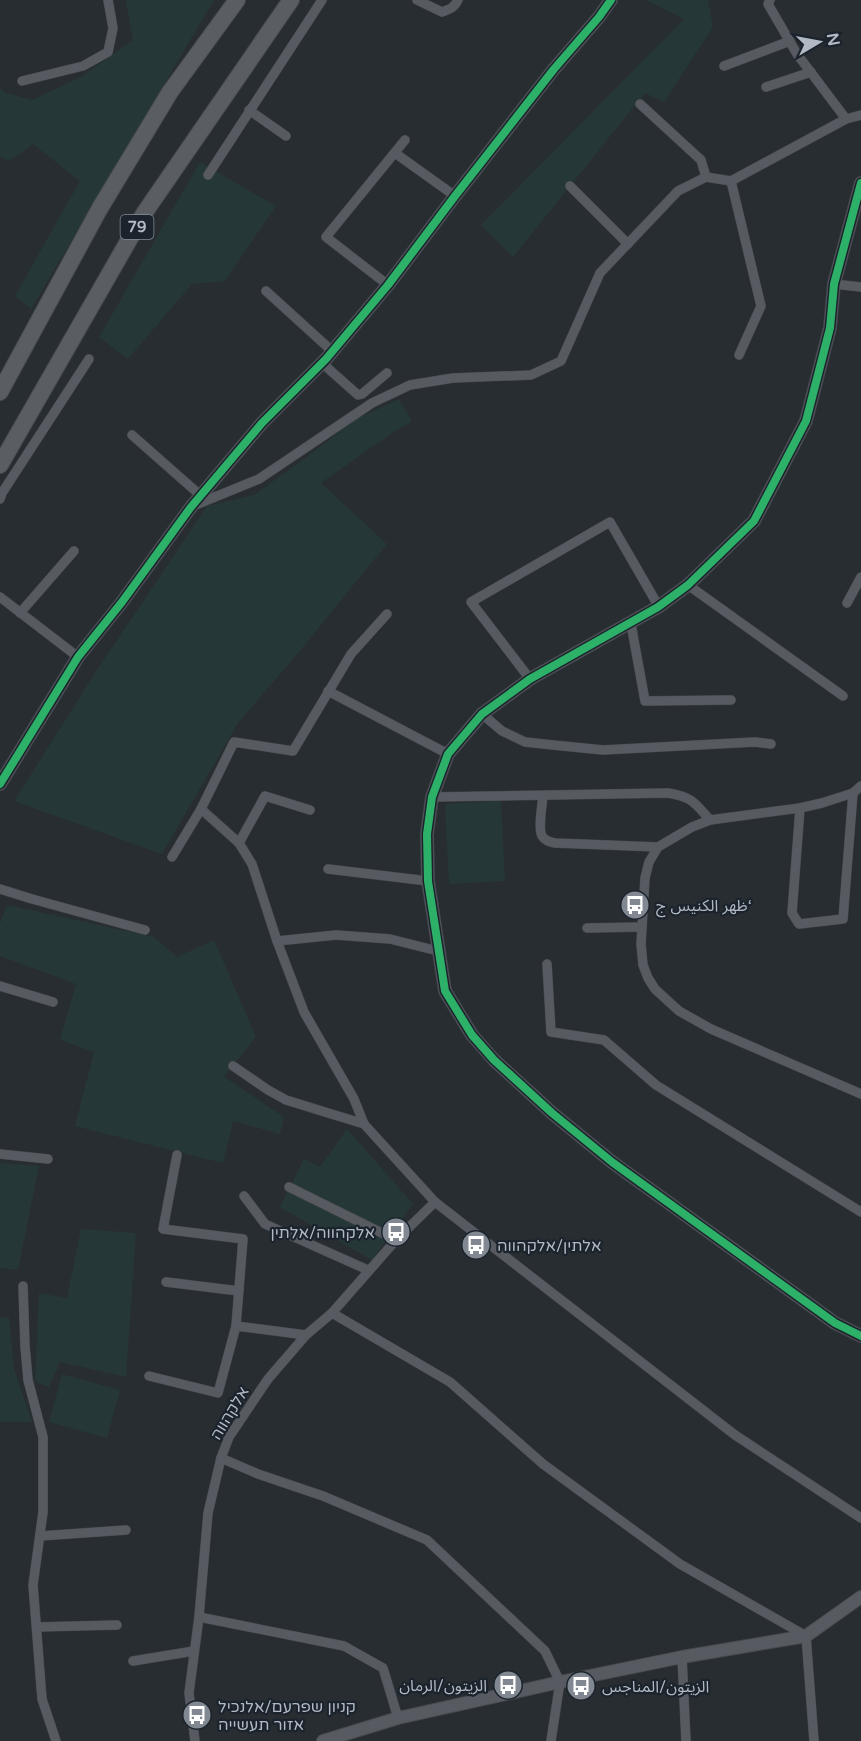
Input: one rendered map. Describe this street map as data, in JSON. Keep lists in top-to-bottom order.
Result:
{
  "streets": {
    "highway": ["79"],
    "street": ["אלקהווה"]
  },
  "places": {
    "bus stop": [
      "ظهر الكنيس ج‘",
      "אלקהווה/אלתין",
      "אלתין/אלקהווה",
      "الزيتون/الرمان",
      "الزيتون/المناجس",
      "קניון שפרעם/אלנכיל אזור תעשייה"
    ]
  },
  "north": "right"
}
